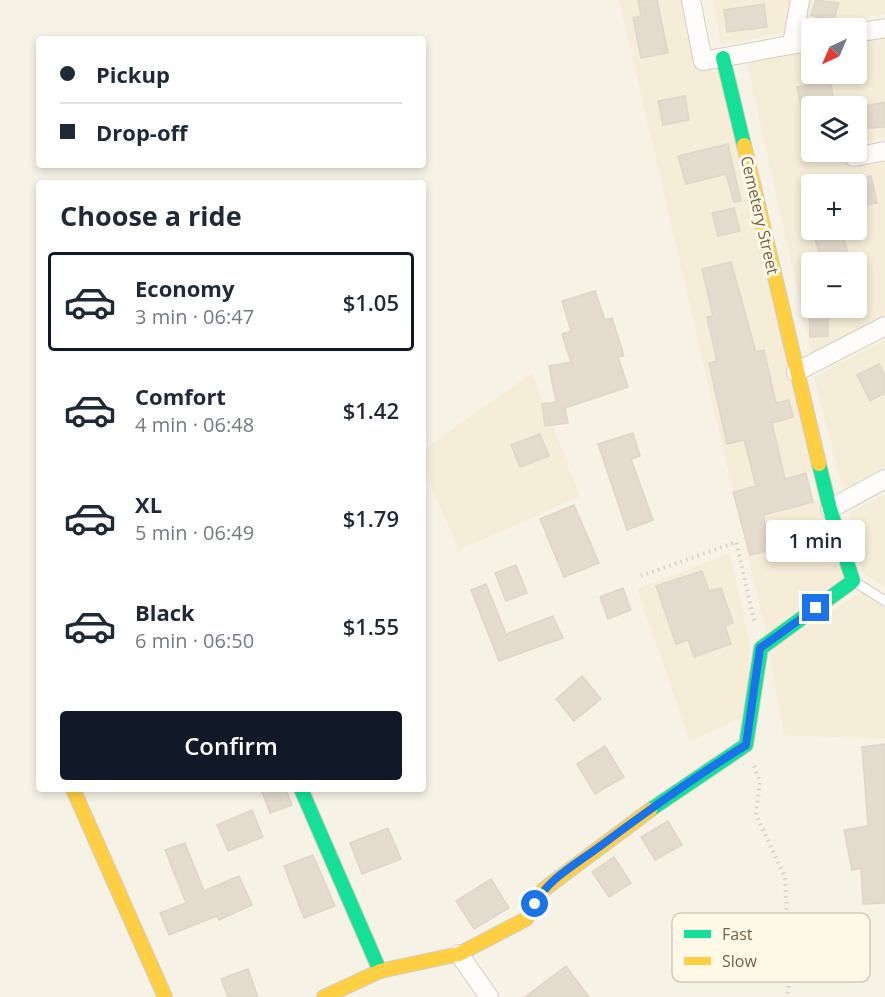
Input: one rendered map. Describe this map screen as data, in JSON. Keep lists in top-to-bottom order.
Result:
{
  "streets": {
    "street": ["Cemetery Street"]
  },
  "legend": ["Fast", "Slow"],
  "north": "bottom left",
  "page": {
    "map_buttons": ["+", "−"],
    "banner": ["Pickup", "Drop-off"],
    "heading": "Choose a ride",
    "list": [
      {
        "name": "Economy",
        "note": "3 min · 06:47",
        "value": "$1.05"
      },
      {
        "name": "Comfort",
        "note": "4 min · 06:48",
        "value": "$1.42"
      },
      {
        "name": "XL",
        "note": "5 min · 06:49",
        "value": "$1.79"
      },
      {
        "name": "Black",
        "note": "6 min · 06:50",
        "value": "$1.55"
      }
    ],
    "bubble": "1 min",
    "buttons": "Confirm"
  }
}
